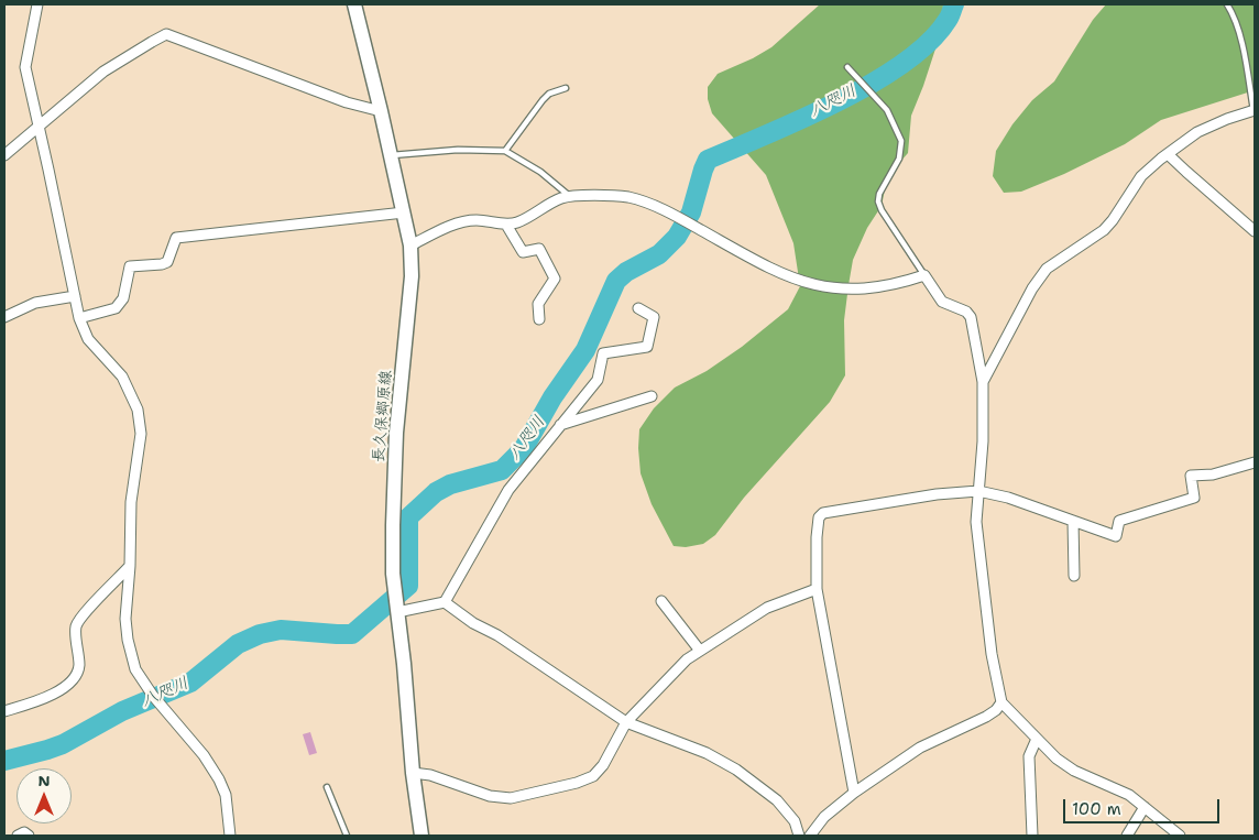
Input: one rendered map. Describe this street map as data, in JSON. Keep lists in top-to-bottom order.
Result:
{
  "streets": {
    "main road": ["長久保郷原線"]
  },
  "water": ["八咫川"],
  "scale_bar": "100 m",
  "north": "top"
}
